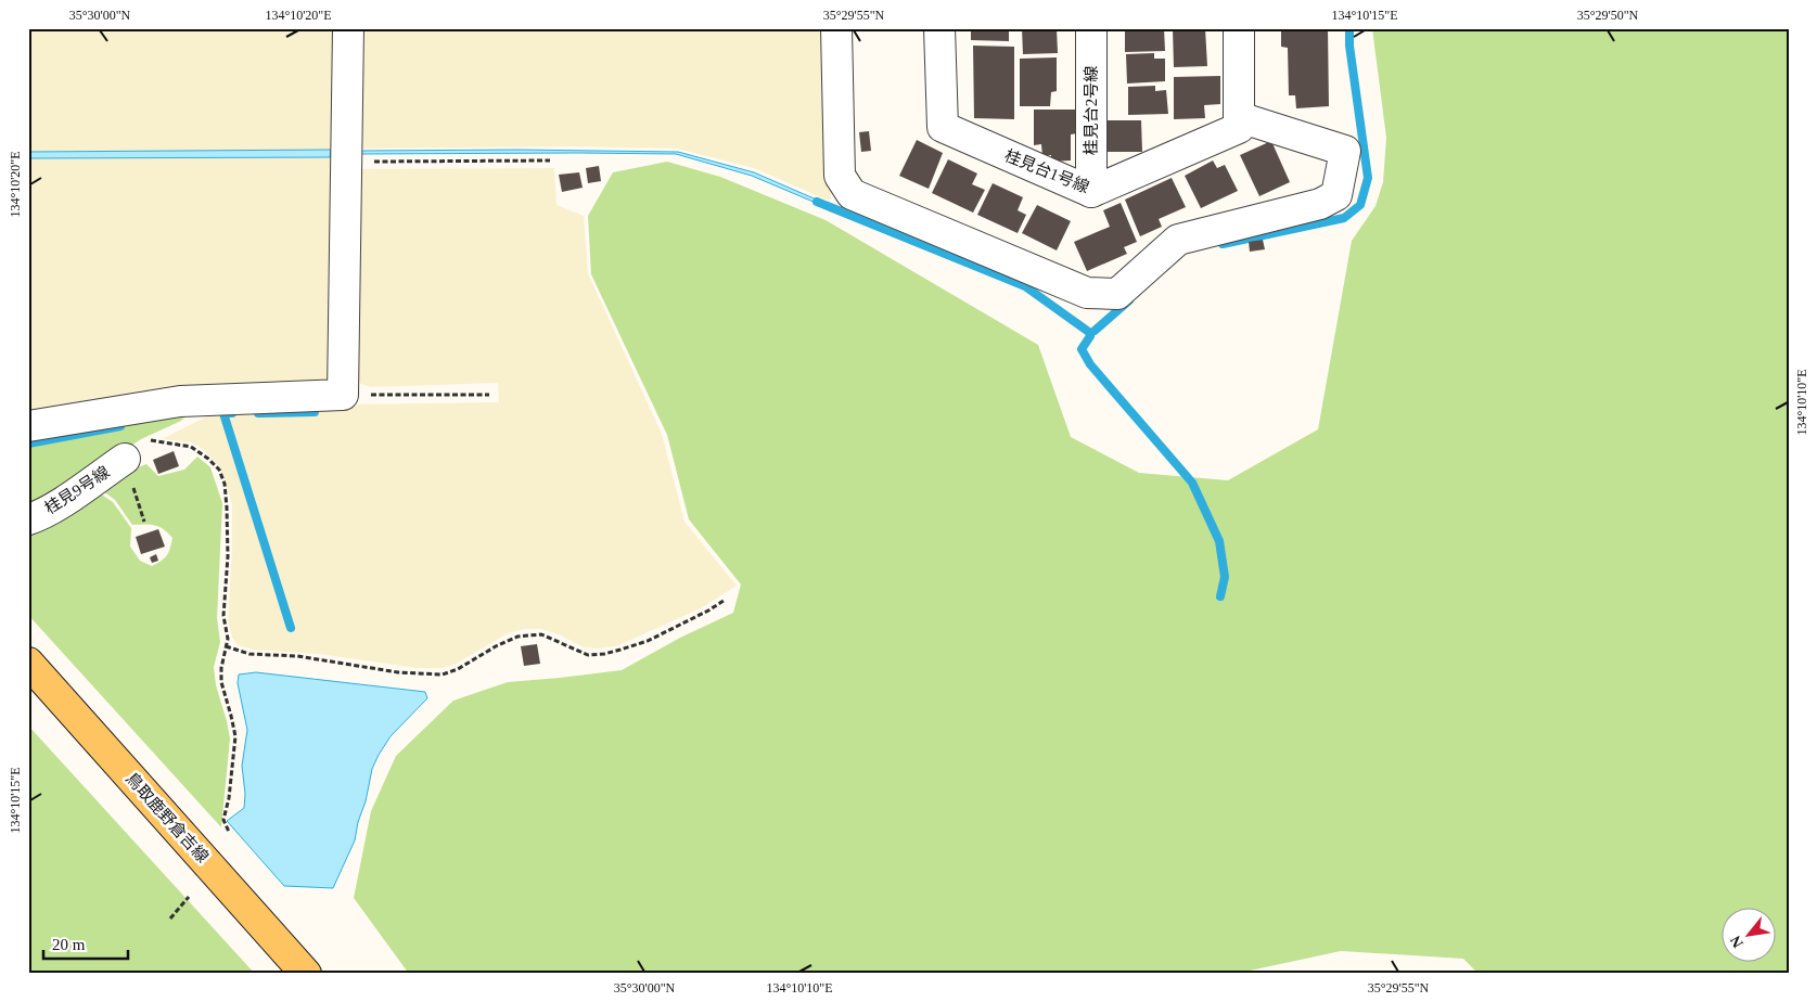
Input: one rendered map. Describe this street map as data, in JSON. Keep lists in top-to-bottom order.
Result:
{
  "streets": {
    "main road": ["鳥取鹿野倉吉線"],
    "street": ["桂見台2号線", "桂見台1号線", "桂見9号線"]
  },
  "crossings": [
    ["桂見台2号線", "桂見台1号線"]
  ],
  "scale_bar": "20 m",
  "north": "bottom left",
  "coordinates": [
    "35°30'00\"N",
    "134°10'20\"E",
    "35°29'55\"N",
    "134°10'15\"E",
    "35°29'50\"N",
    "134°10'10\"E"
  ]
}
